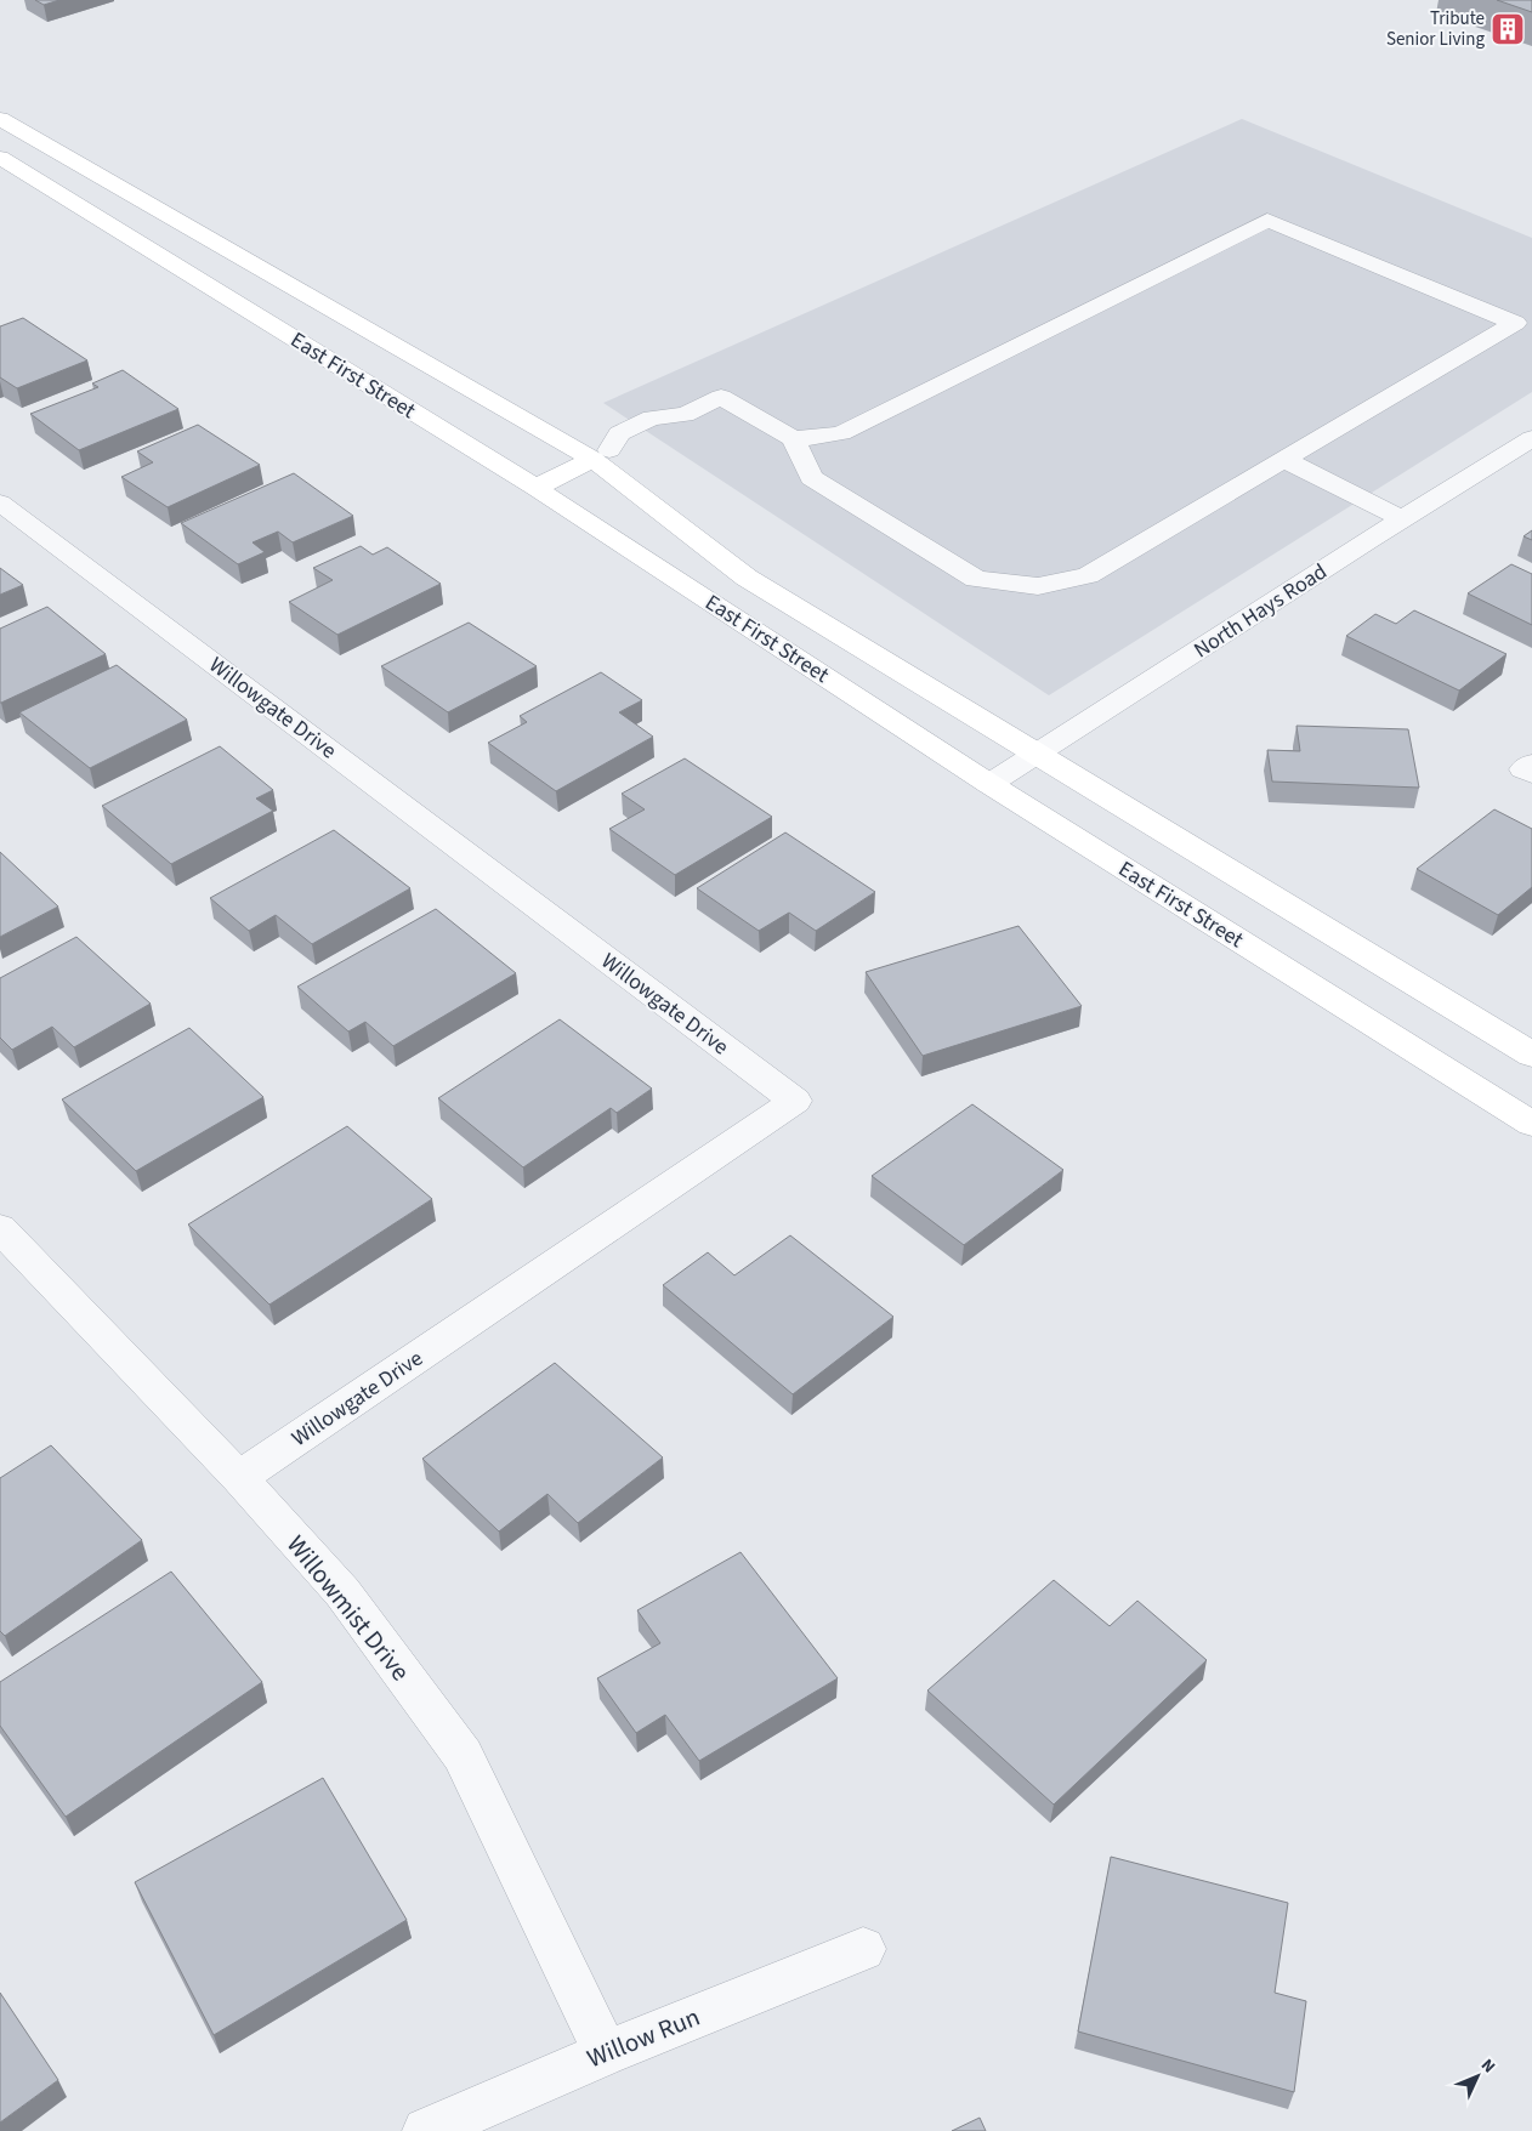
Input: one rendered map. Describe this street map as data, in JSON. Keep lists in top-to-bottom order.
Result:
{
  "streets": {
    "main road": ["East First Street"],
    "street": [
      "North Hays Road",
      "Willowgate Drive",
      "Willowmist Drive",
      "Willow Run"
    ]
  },
  "crossings": [
    ["East First Street", "North Hays Road"],
    ["Willowgate Drive", "Willowmist Drive"],
    ["Willowmist Drive", "Willow Run"]
  ],
  "places": {
    "building": ["Tribute Senior Living"]
  },
  "north": "top right"
}
